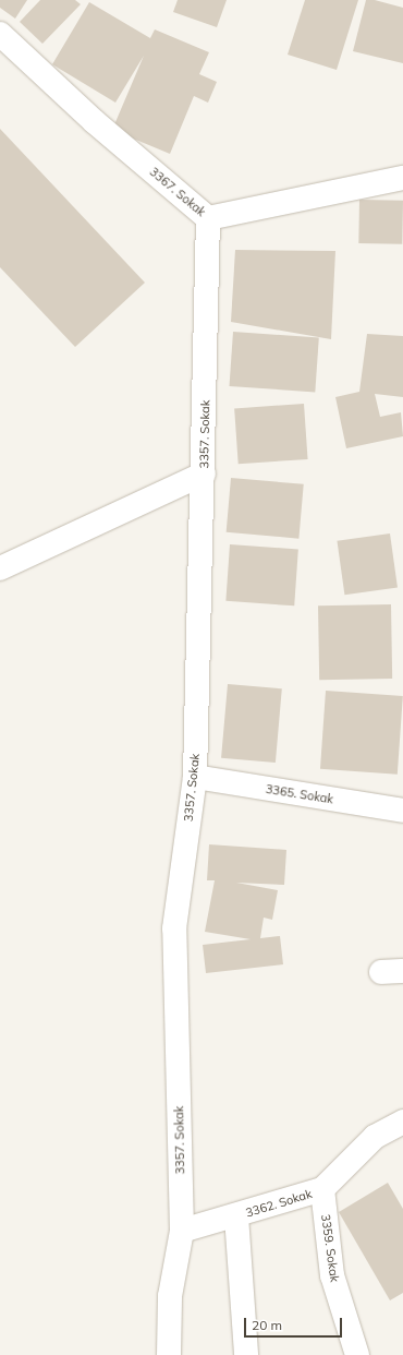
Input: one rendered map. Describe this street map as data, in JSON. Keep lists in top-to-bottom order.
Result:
{
  "streets": {
    "street": [
      "3367. Sokak",
      "3357. Sokak",
      "3365. Sokak",
      "3362. Sokak",
      "3359. Sokak"
    ]
  },
  "crossings": [
    ["3367. Sokak", "3357. Sokak"],
    ["3357. Sokak", "3365. Sokak"],
    ["3357. Sokak", "3362. Sokak"],
    ["3362. Sokak", "3359. Sokak"]
  ],
  "scale_bar": "20 m"
}
